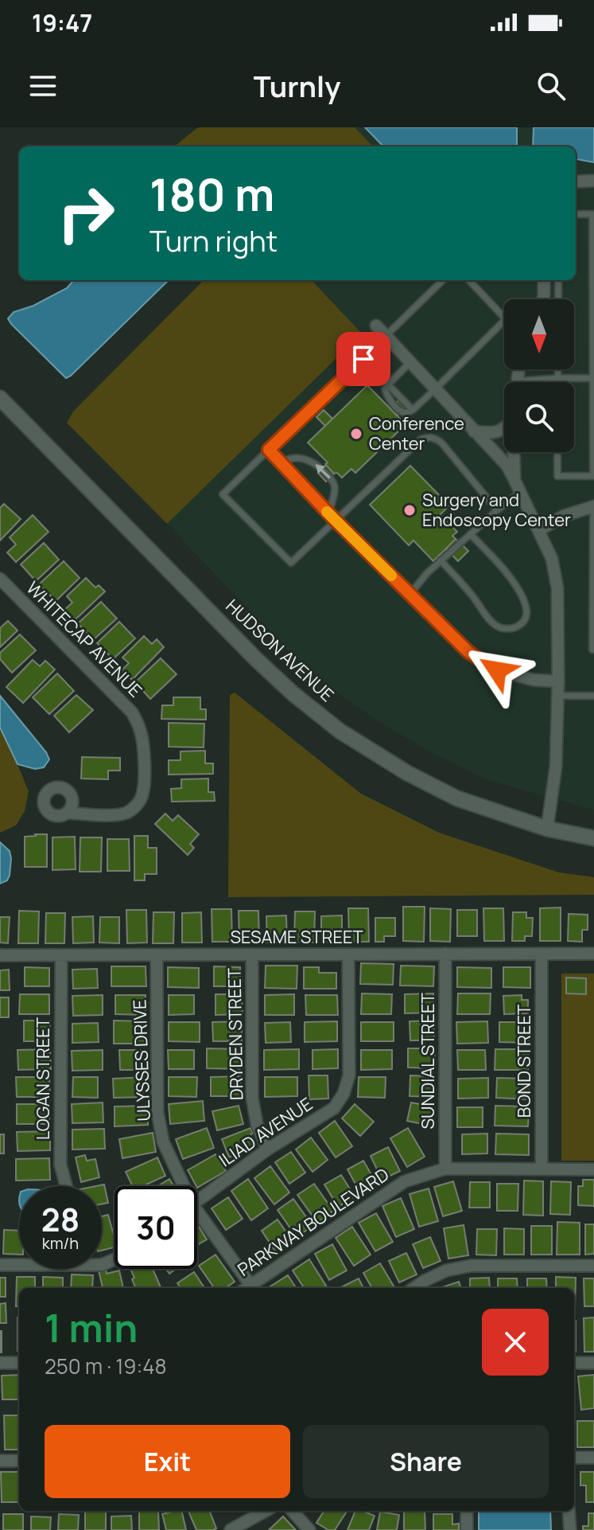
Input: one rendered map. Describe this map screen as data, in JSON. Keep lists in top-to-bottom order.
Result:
{
  "streets": {
    "street": [
      "WHITECAP AVENUE",
      "HUDSON AVENUE",
      "SESAME STREET",
      "DRYDEN STREET",
      "ULYSSES DRIVE",
      "SUNDIAL STREET",
      "BOND STREET",
      "LOGAN STREET",
      "ILIAD AVENUE",
      "PARKWAY BOULEVARD"
    ]
  },
  "crossings": [
    ["SESAME STREET", "DRYDEN STREET"],
    ["SESAME STREET", "ULYSSES DRIVE"],
    ["SESAME STREET", "SUNDIAL STREET"],
    ["SESAME STREET", "BOND STREET"],
    ["SESAME STREET", "LOGAN STREET"],
    ["SESAME STREET", "ILIAD AVENUE"],
    ["DRYDEN STREET", "ILIAD AVENUE"],
    ["SUNDIAL STREET", "PARKWAY BOULEVARD"],
    ["BOND STREET", "PARKWAY BOULEVARD"]
  ],
  "places": ["Conference Center", "Surgery and Endoscopy Center"],
  "north": "bottom",
  "page": {
    "status": "19:47",
    "header": "Turnly",
    "turn": ["180 m", "Turn right"],
    "speed": "28 km/h",
    "limit": "30",
    "heading": ["1 min", "250 m · 19:48"],
    "buttons": ["Exit", "Share"]
  }
}
